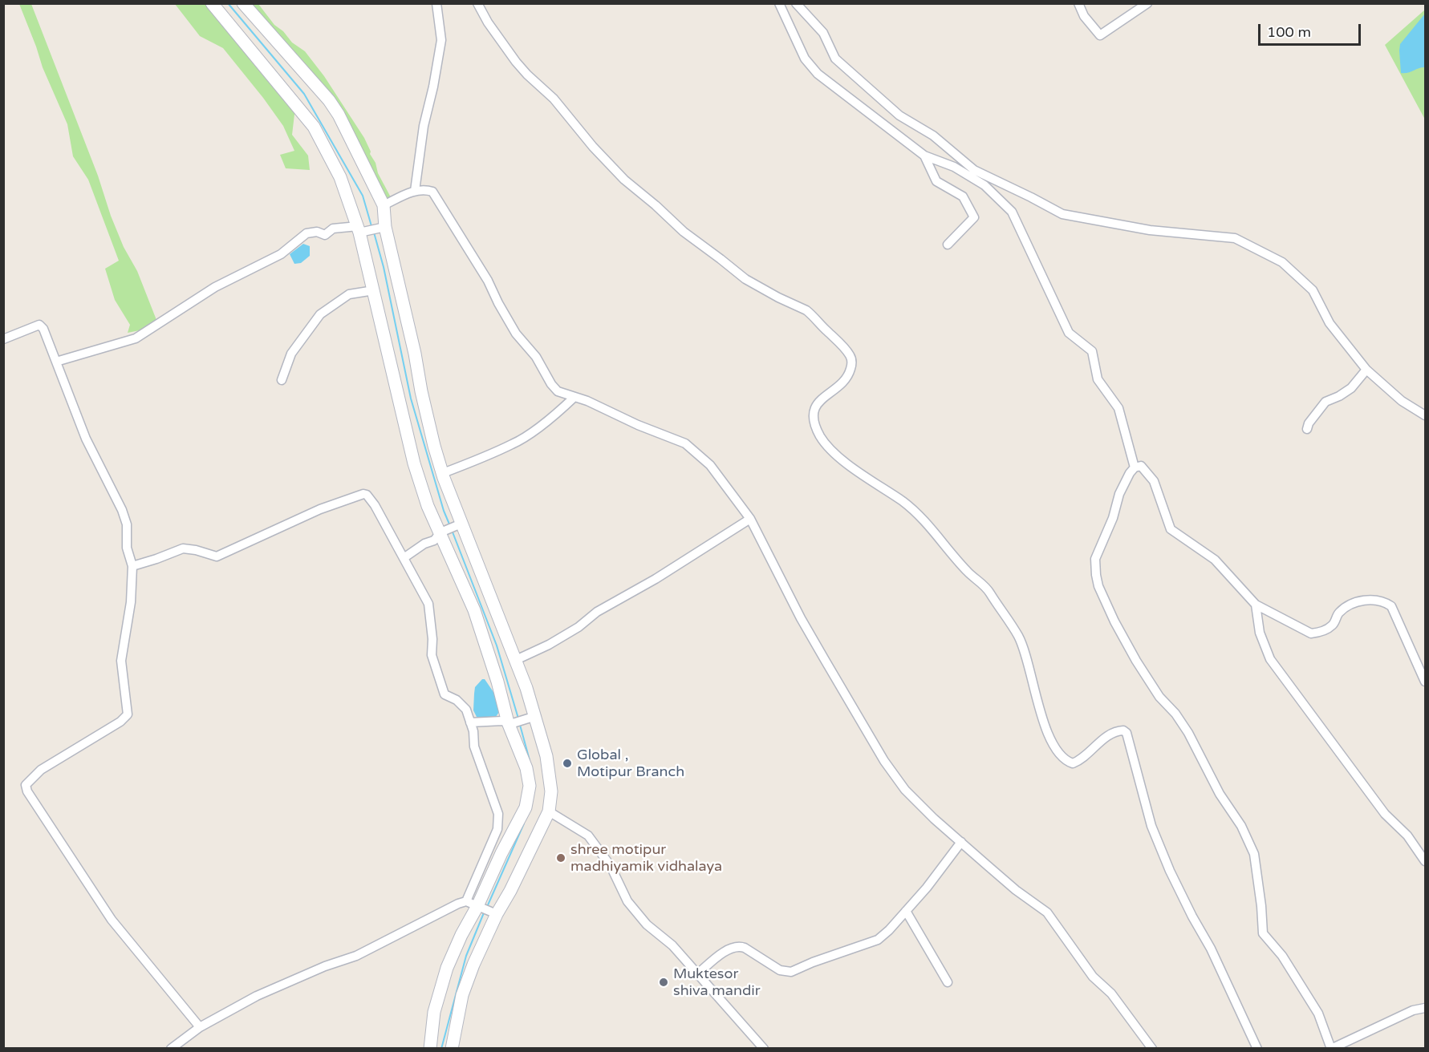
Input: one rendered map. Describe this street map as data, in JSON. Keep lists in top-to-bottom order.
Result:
{
  "places": ["Global , Motipur Branch", "shree motipur madhiyamik vidhalaya", "Muktesor shiva mandir"],
  "scale_bar": "100 m"
}
